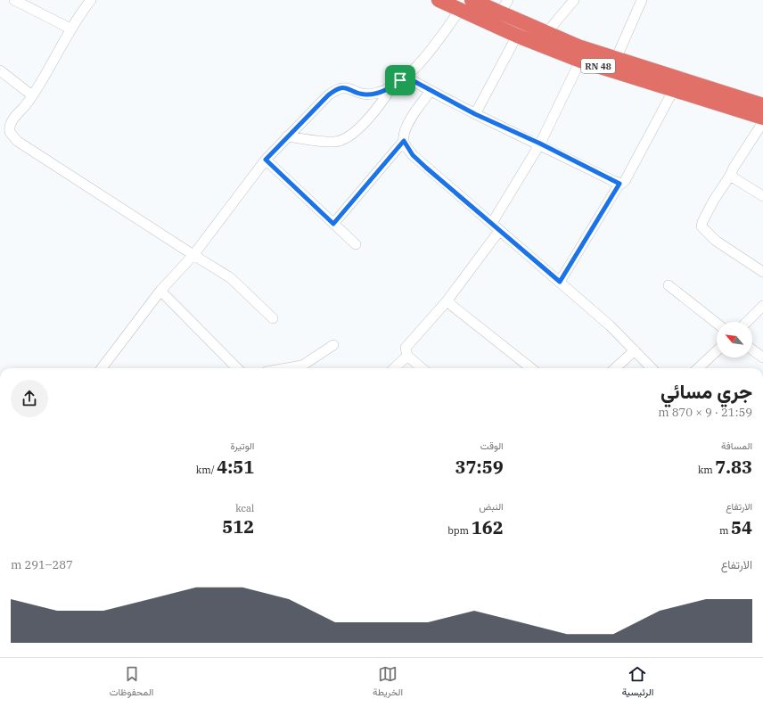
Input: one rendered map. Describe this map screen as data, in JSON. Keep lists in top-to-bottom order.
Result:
{
  "streets": {
    "highway": ["RN 48"]
  },
  "north": "top left",
  "page": {
    "heading": ["جري مسائي", "21:59 · 9 × 870 m"],
    "stats": [
      ["المسافة", "7.83 km"],
      ["الوقت", "37:59"],
      ["الوتيرة", "4:51 /km"],
      ["الارتفاع", "54 m"],
      ["النبض", "162 bpm"],
      ["kcal", "512"]
    ],
    "chart": ["الارتفاع", "287–291 m"],
    "tabs": ["الرئيسية", "الخريطة", "المحفوظات"]
  }
}
